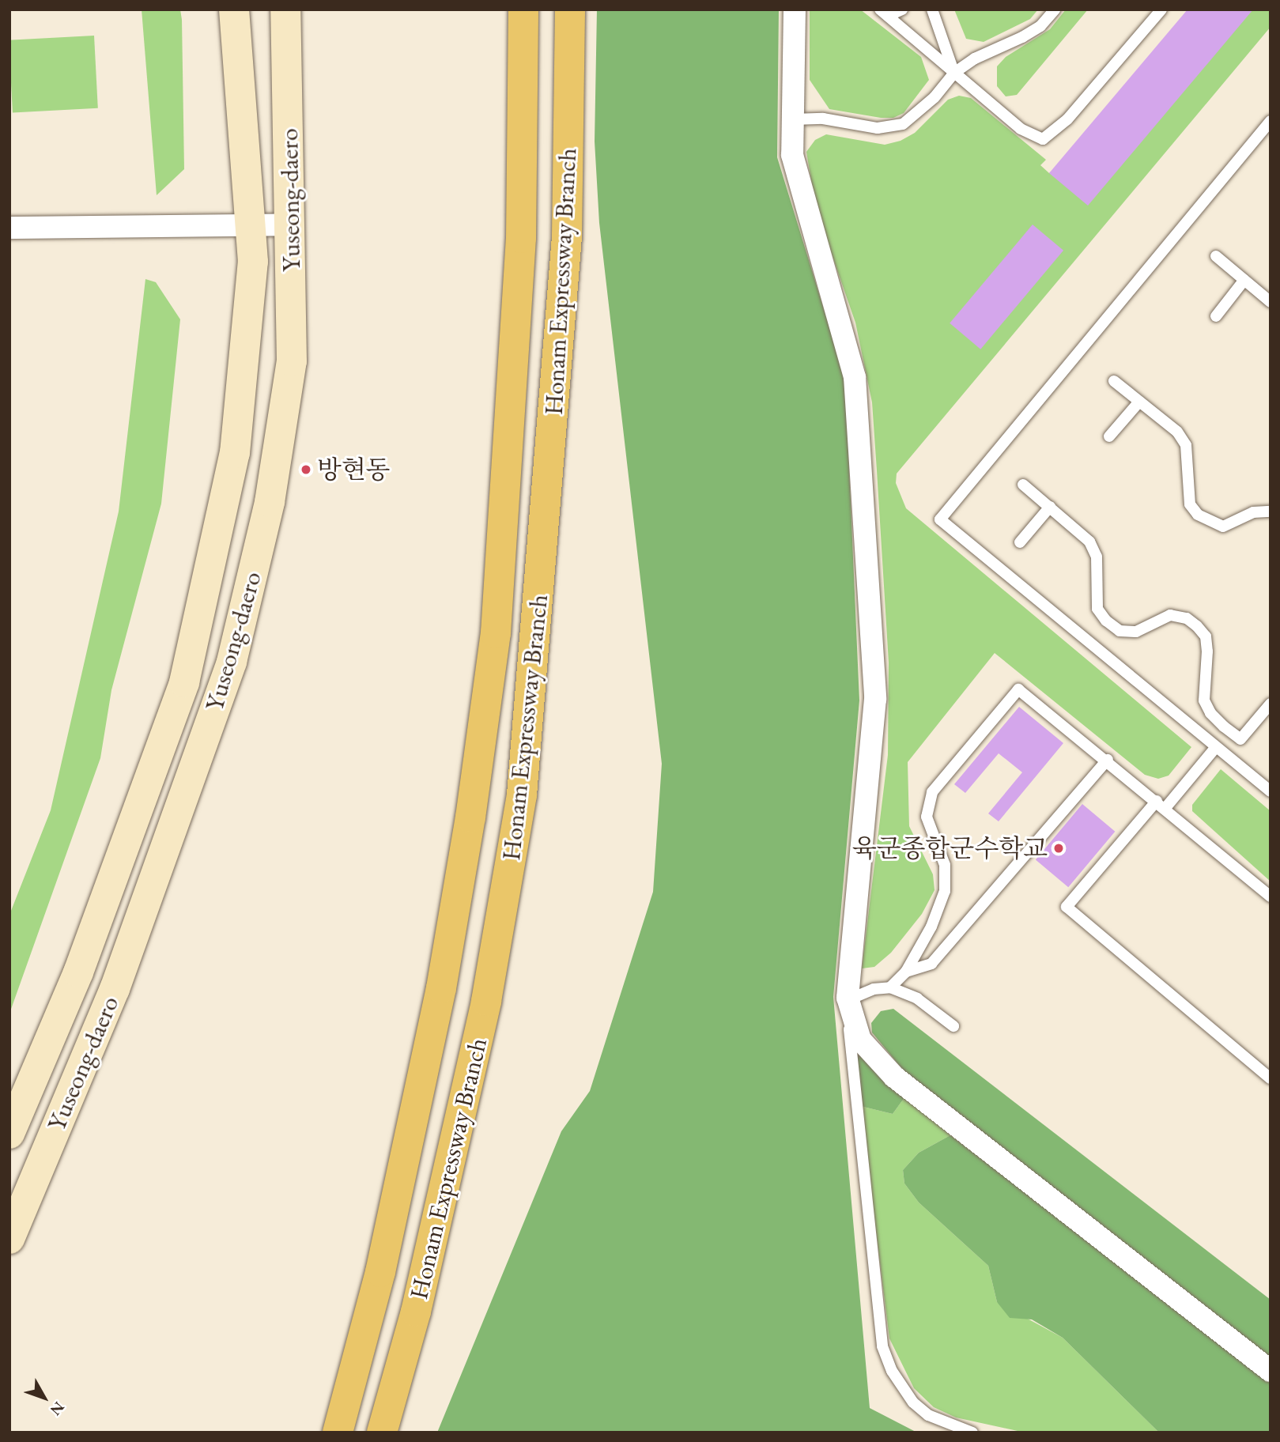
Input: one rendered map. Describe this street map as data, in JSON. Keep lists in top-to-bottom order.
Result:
{
  "streets": {
    "highway": ["Honam Expressway Branch"],
    "main road": ["Yuseong-daero"]
  },
  "places": ["방현동", "육군종합군수학교"],
  "north": "bottom right"
}
